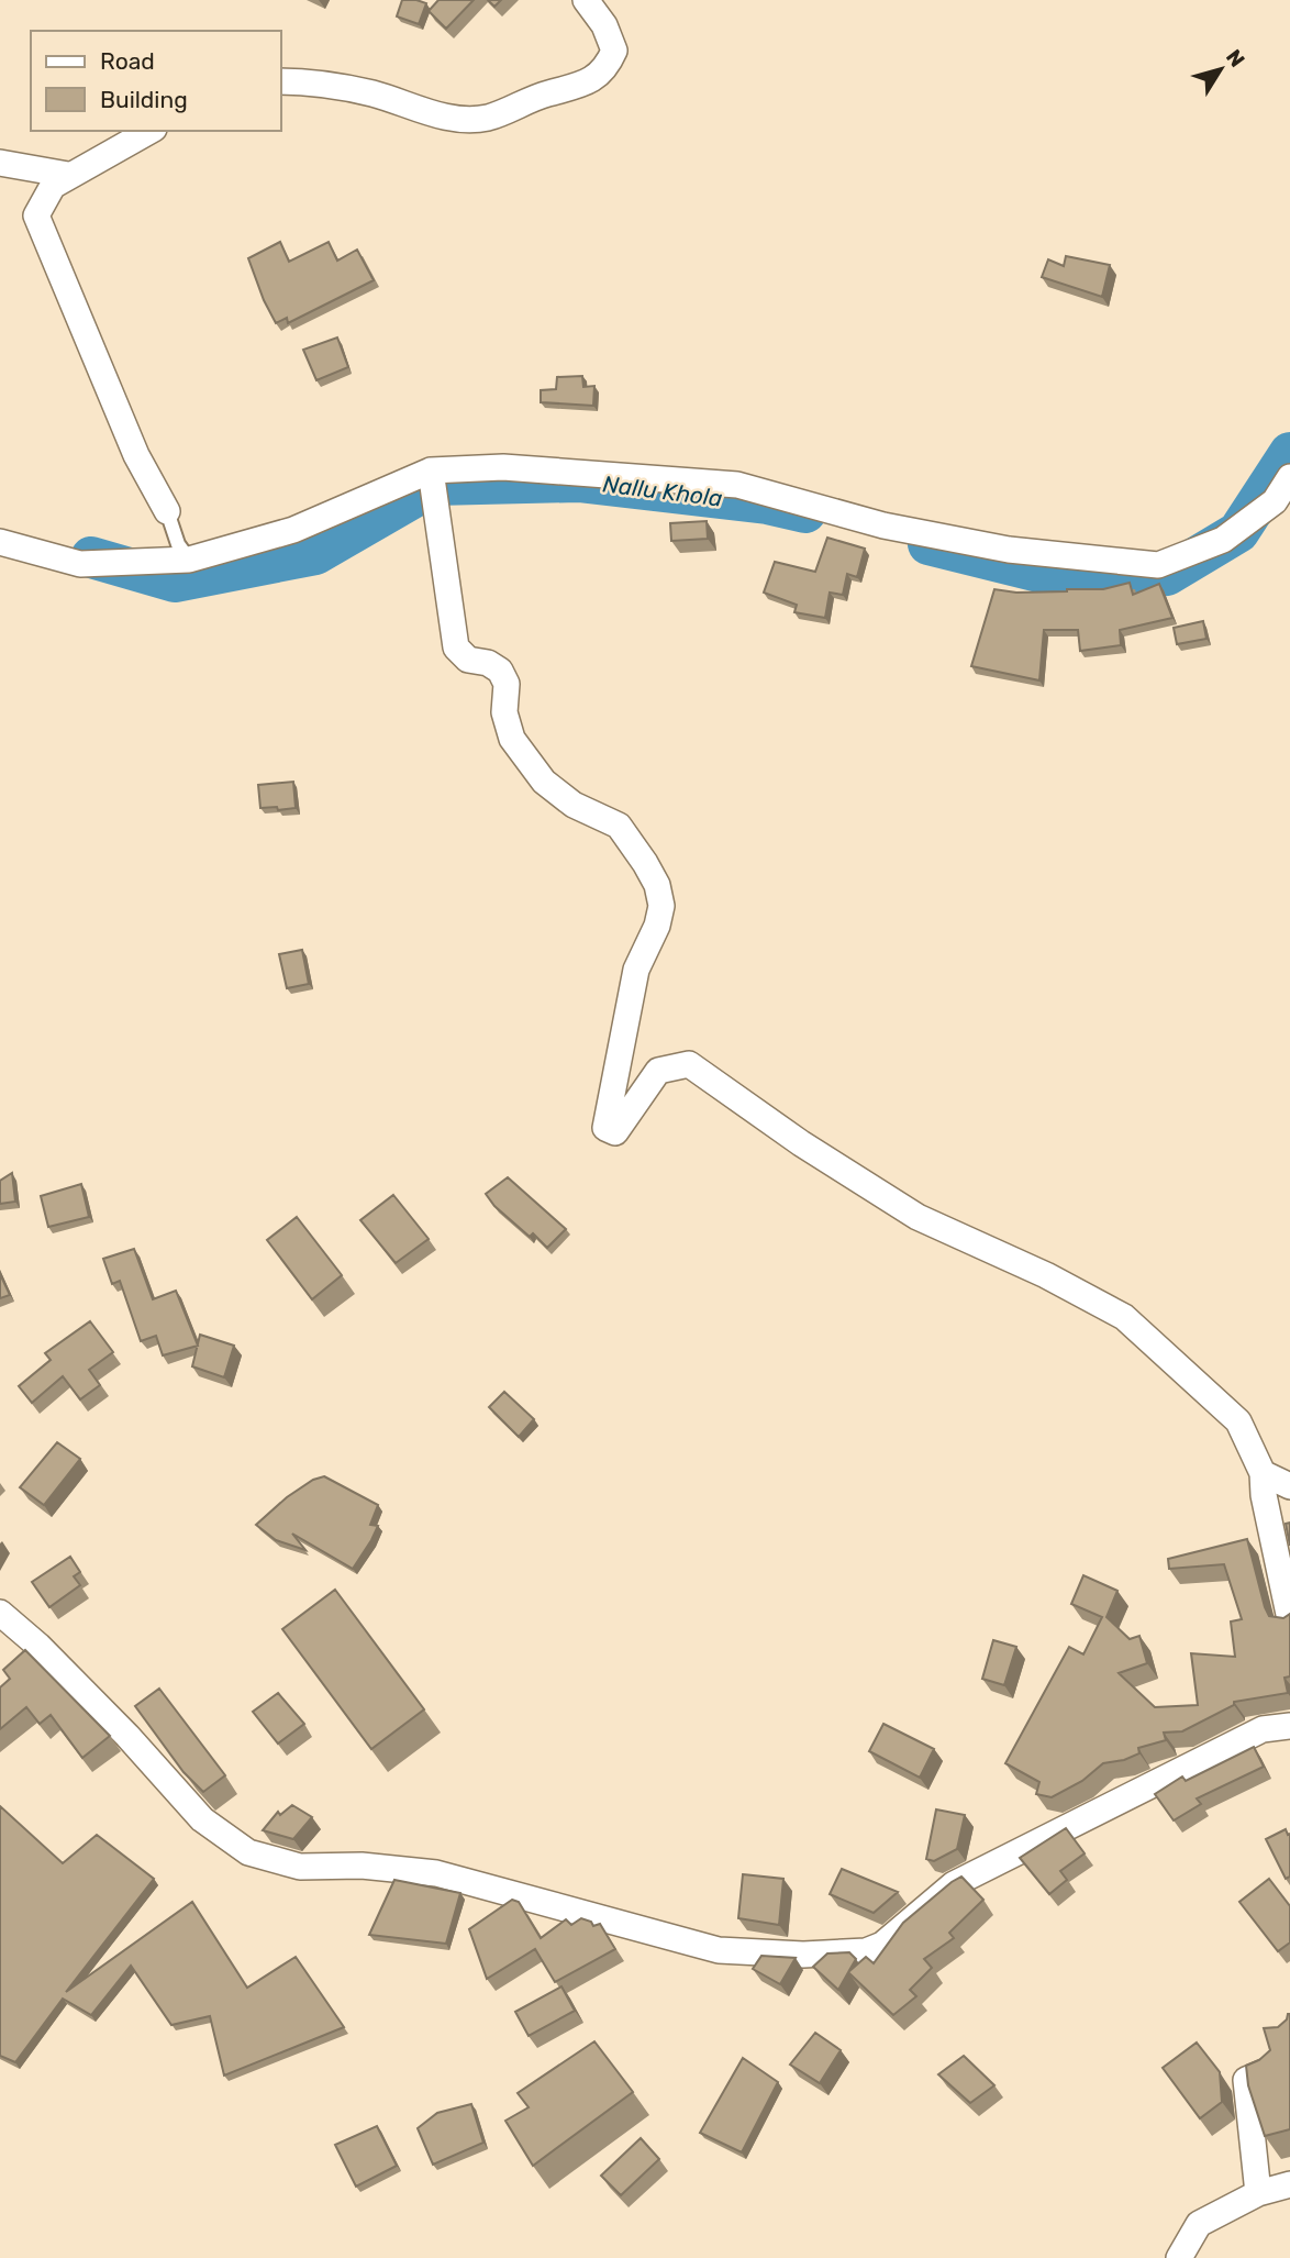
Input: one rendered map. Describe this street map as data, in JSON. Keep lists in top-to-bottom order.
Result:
{
  "water": ["Nallu Khola"],
  "legend": ["Road", "Building"],
  "north": "top right"
}
